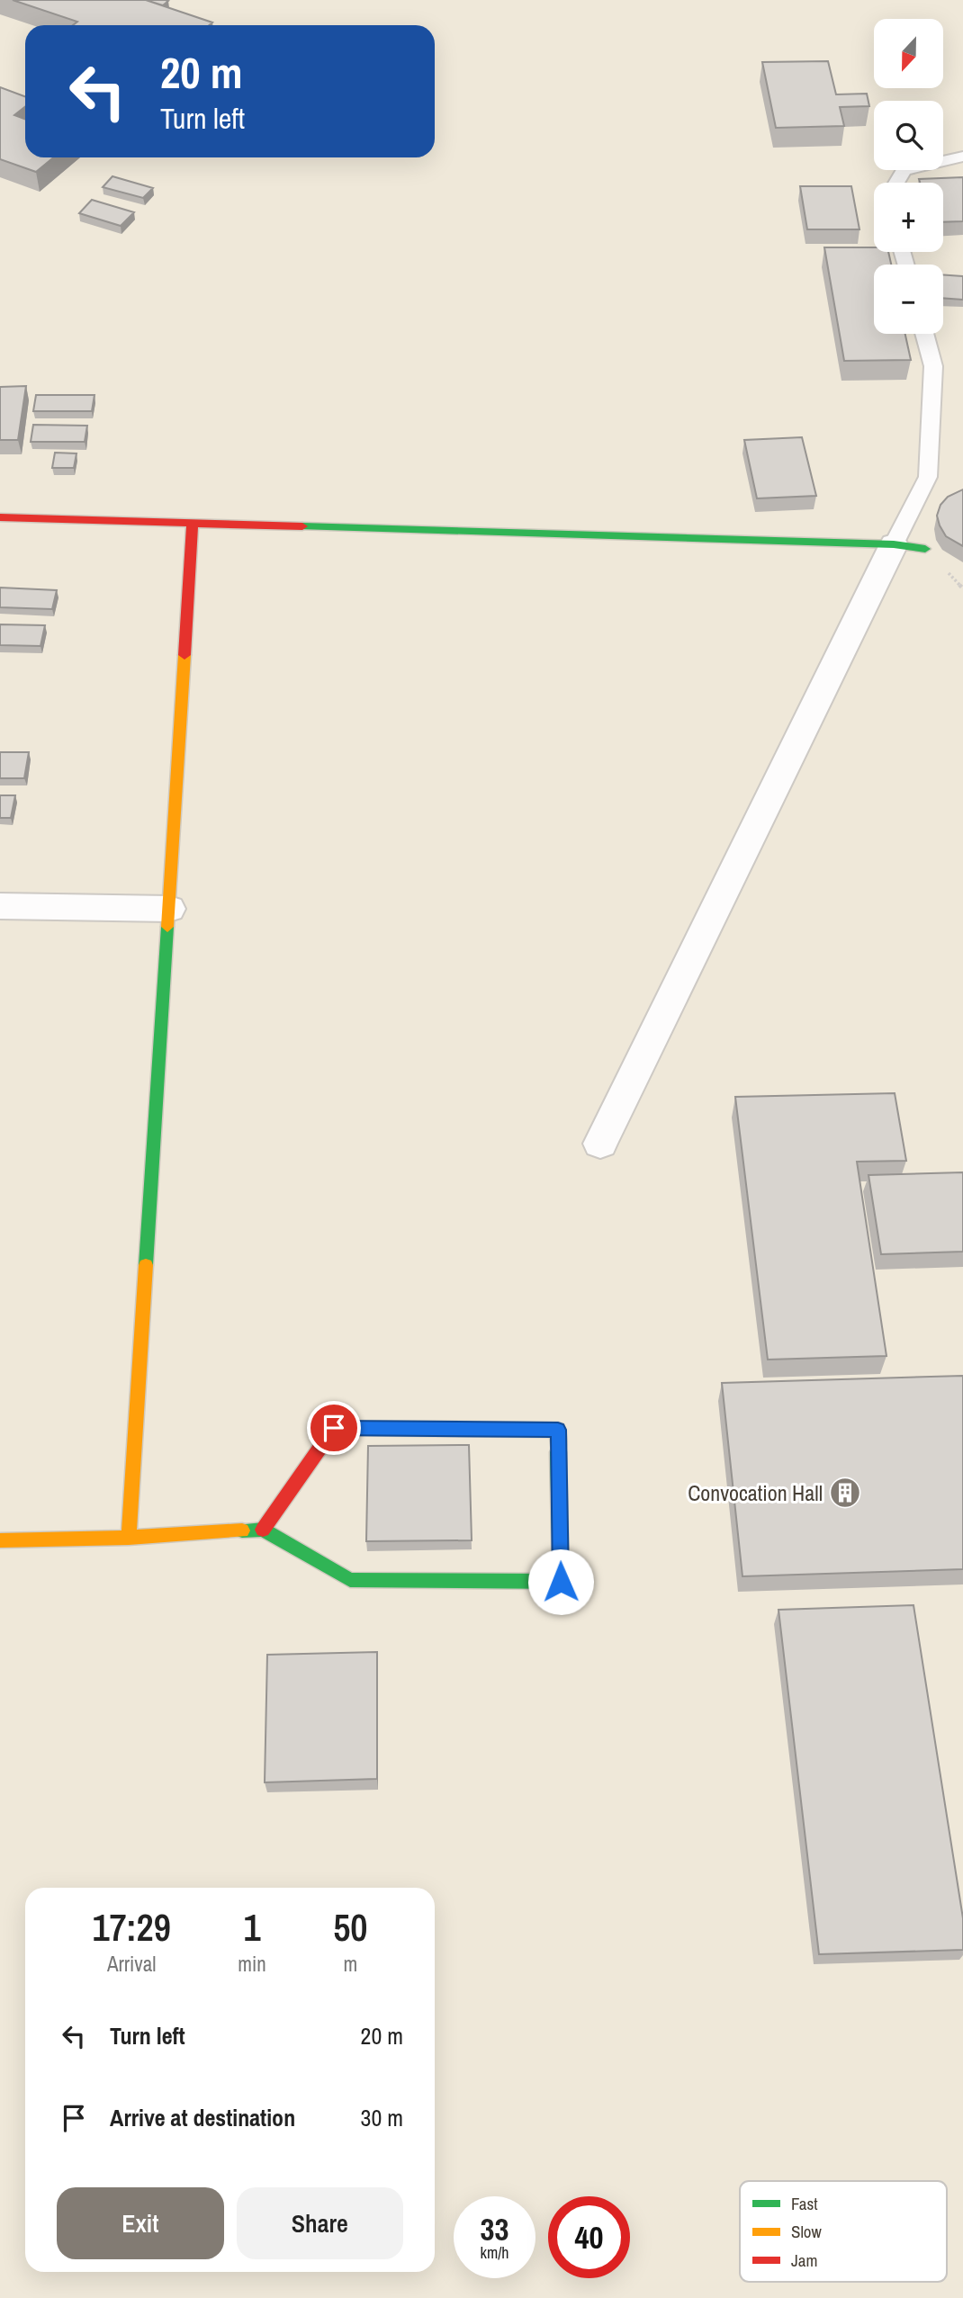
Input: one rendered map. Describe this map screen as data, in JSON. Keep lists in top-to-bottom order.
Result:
{
  "places": {
    "building": ["Convocation Hall"]
  },
  "legend": ["Fast", "Slow", "Jam"],
  "north": "bottom",
  "page": {
    "map_buttons": ["+", "−"],
    "turn": ["20 m", "Turn left"],
    "eta": [
      "17:29",
      "Arrival",
      "1",
      "min",
      "50",
      "m"
    ],
    "list": [
      {
        "name": "Turn left",
        "value": "20 m"
      },
      {
        "name": "Arrive at destination",
        "value": "30 m"
      }
    ],
    "buttons": ["Exit", "Share"],
    "speed": "33 km/h",
    "limit": "40"
  }
}
